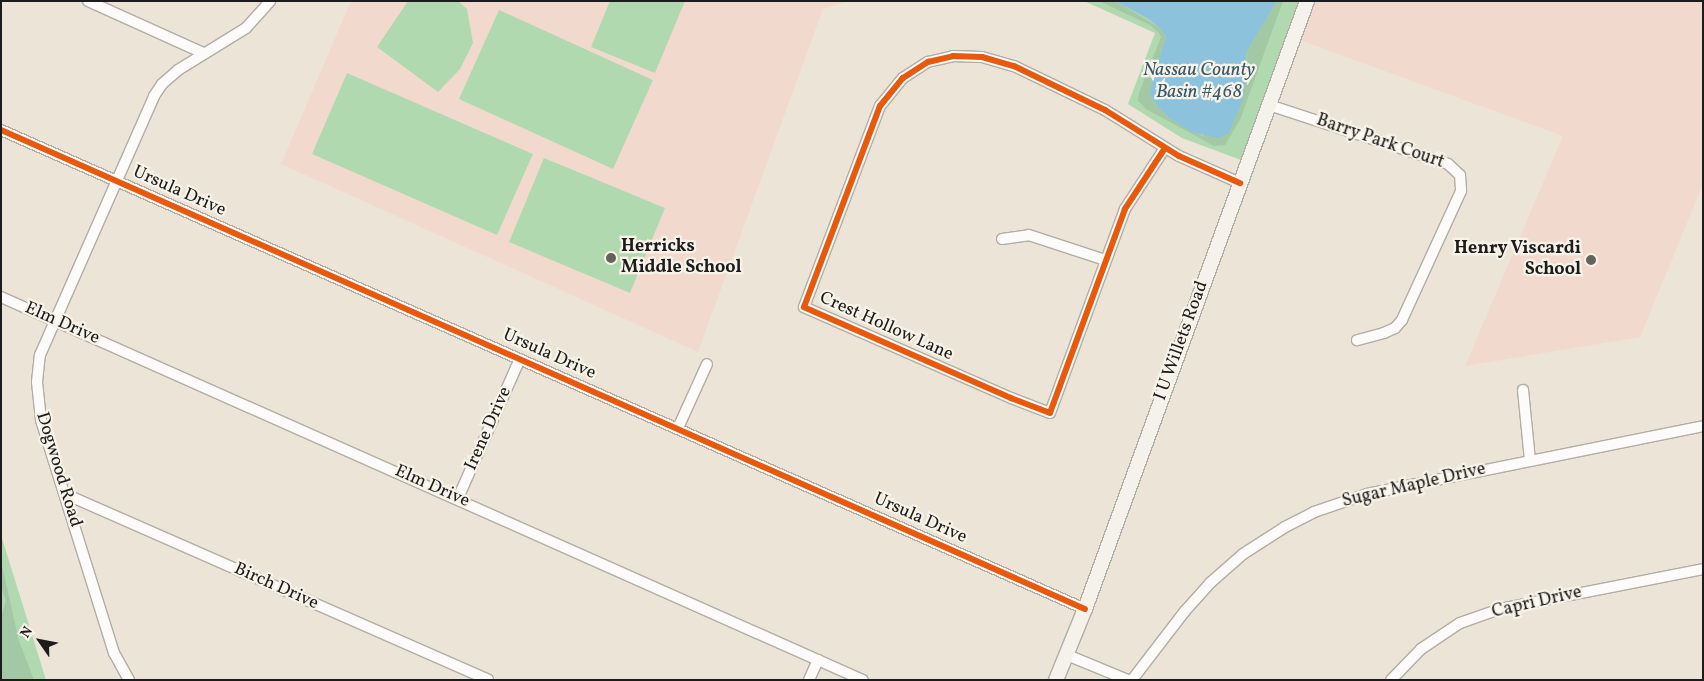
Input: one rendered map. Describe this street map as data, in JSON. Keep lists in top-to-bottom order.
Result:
{
  "streets": {
    "main road": ["I U Willets Road"],
    "street": [
      "Barry Park Court",
      "Ursula Drive",
      "Elm Drive",
      "Crest Hollow Lane",
      "Irene Drive",
      "Dogwood Road",
      "Sugar Maple Drive",
      "Birch Drive",
      "Capri Drive"
    ]
  },
  "crossings": [
    ["Barry Park Court", "I U Willets Road"],
    ["Ursula Drive", "I U Willets Road"],
    ["Ursula Drive", "Irene Drive"],
    ["Ursula Drive", "Dogwood Road"],
    ["Elm Drive", "Irene Drive"],
    ["Elm Drive", "Dogwood Road"],
    ["Crest Hollow Lane", "I U Willets Road"],
    ["Dogwood Road", "Birch Drive"]
  ],
  "water": ["Nassau County Basin #468"],
  "places": ["Herricks Middle School", "Henry Viscardi School"],
  "north": "top left"
}
